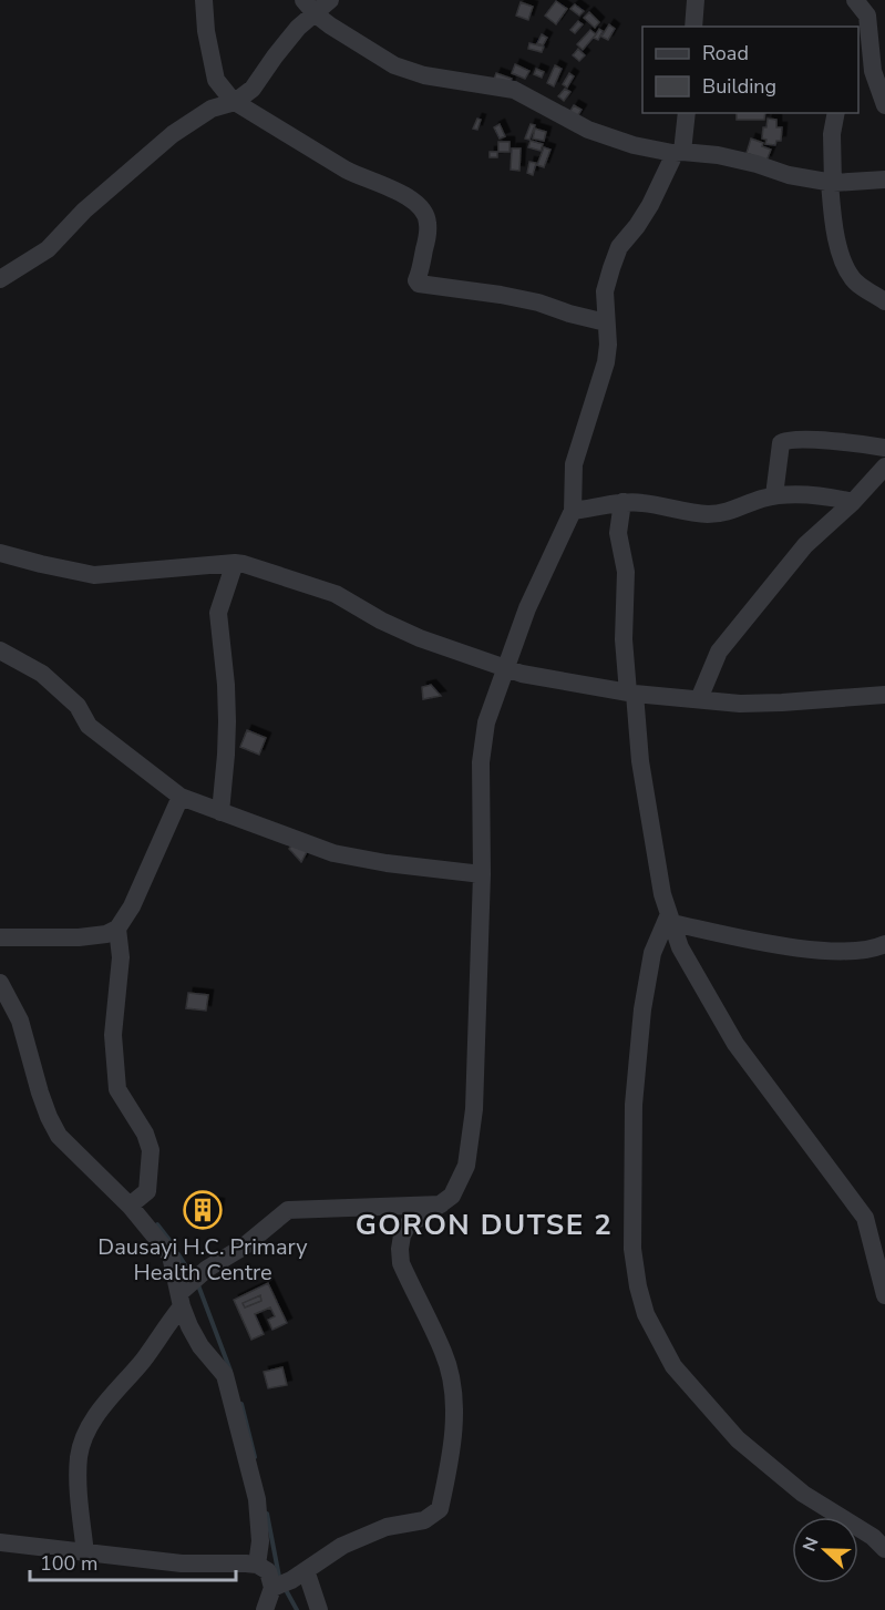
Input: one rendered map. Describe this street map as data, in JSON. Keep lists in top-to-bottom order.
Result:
{
  "districts": ["GORON DUTSE 2"],
  "places": {
    "building": ["Dausayi H.C. Primary Health Centre"]
  },
  "legend": ["Road", "Building"],
  "scale_bar": "100 m",
  "north": "left"
}
